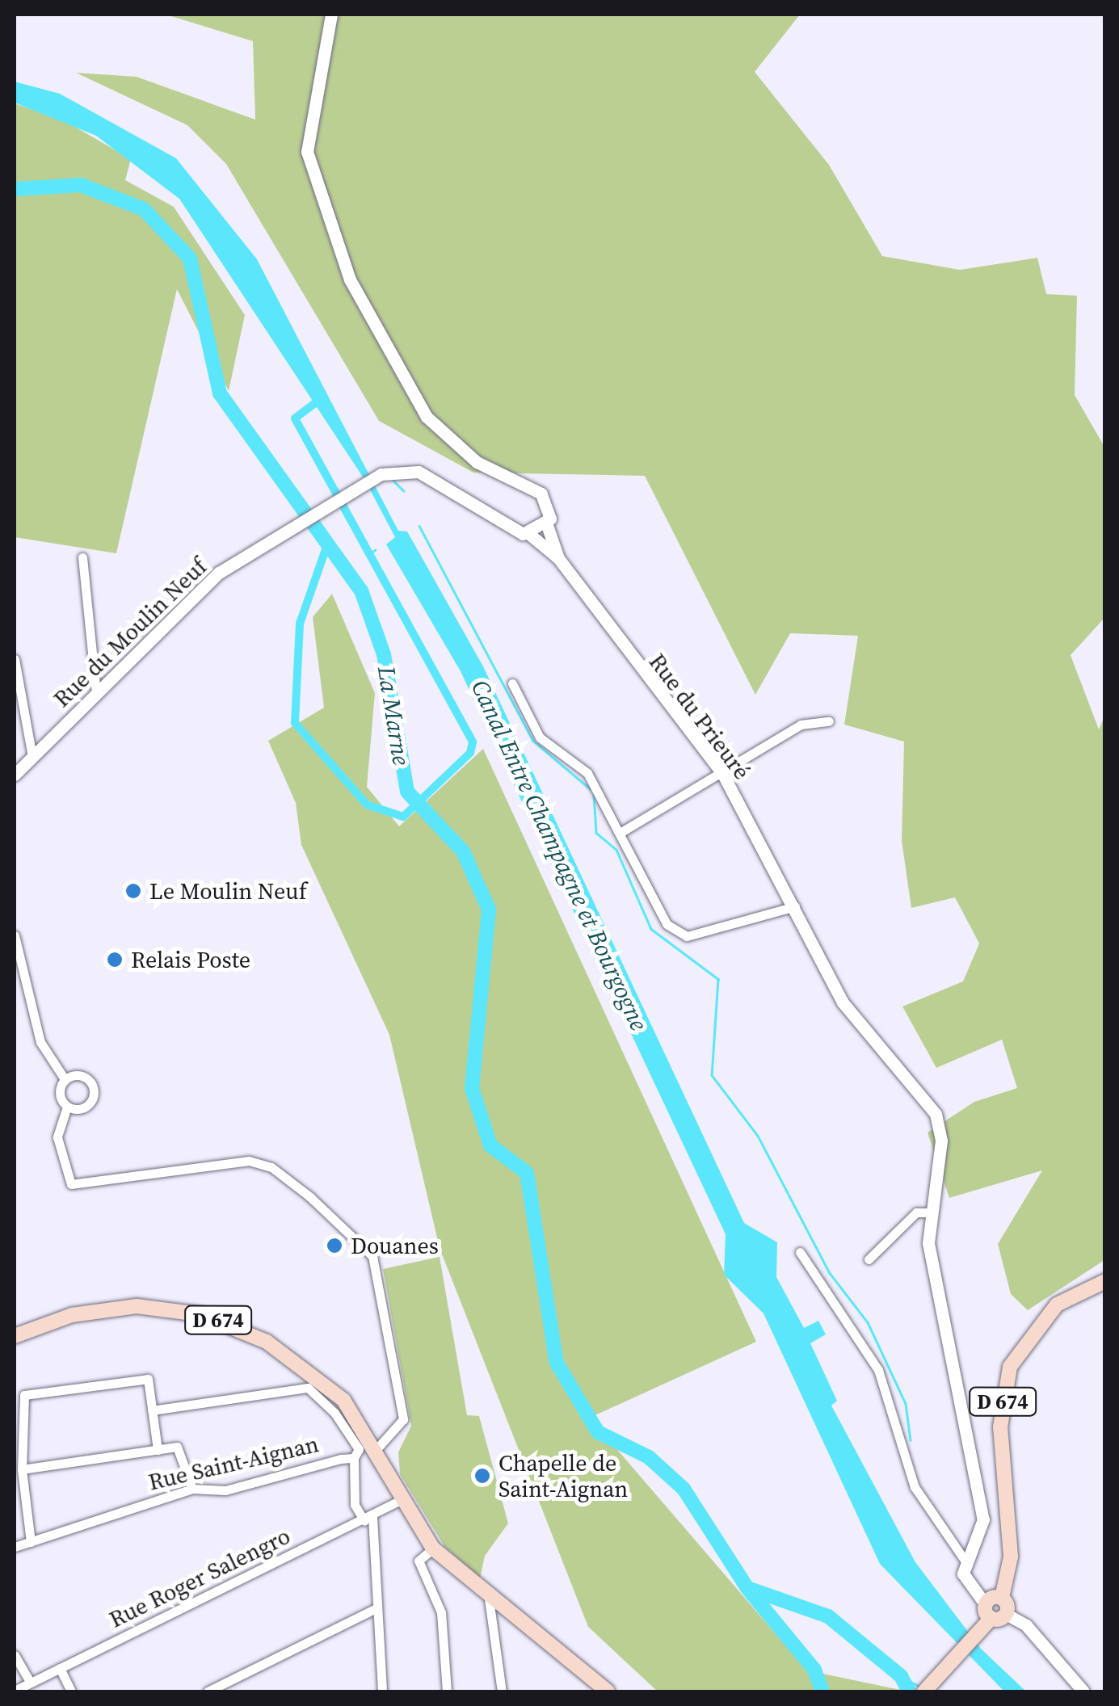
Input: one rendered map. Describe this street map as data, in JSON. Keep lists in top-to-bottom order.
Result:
{
  "streets": {
    "main road": ["D 674"],
    "street": [
      "Rue du Moulin Neuf",
      "Rue du Prieuré",
      "Rue Saint-Aignan",
      "Rue Roger Salengro"
    ]
  },
  "crossings": [
    ["Rue du Moulin Neuf", "Rue du Prieuré"],
    ["D 674", "Rue Roger Salengro"],
    ["Rue Saint-Aignan", "Rue Roger Salengro"]
  ],
  "water": ["La Marne", "Canal Entre Champagne et Bourgogne"],
  "places": [
    "Le Moulin Neuf",
    "Relais Poste",
    "Douanes",
    "Chapelle de Saint-Aignan"
  ]
}
